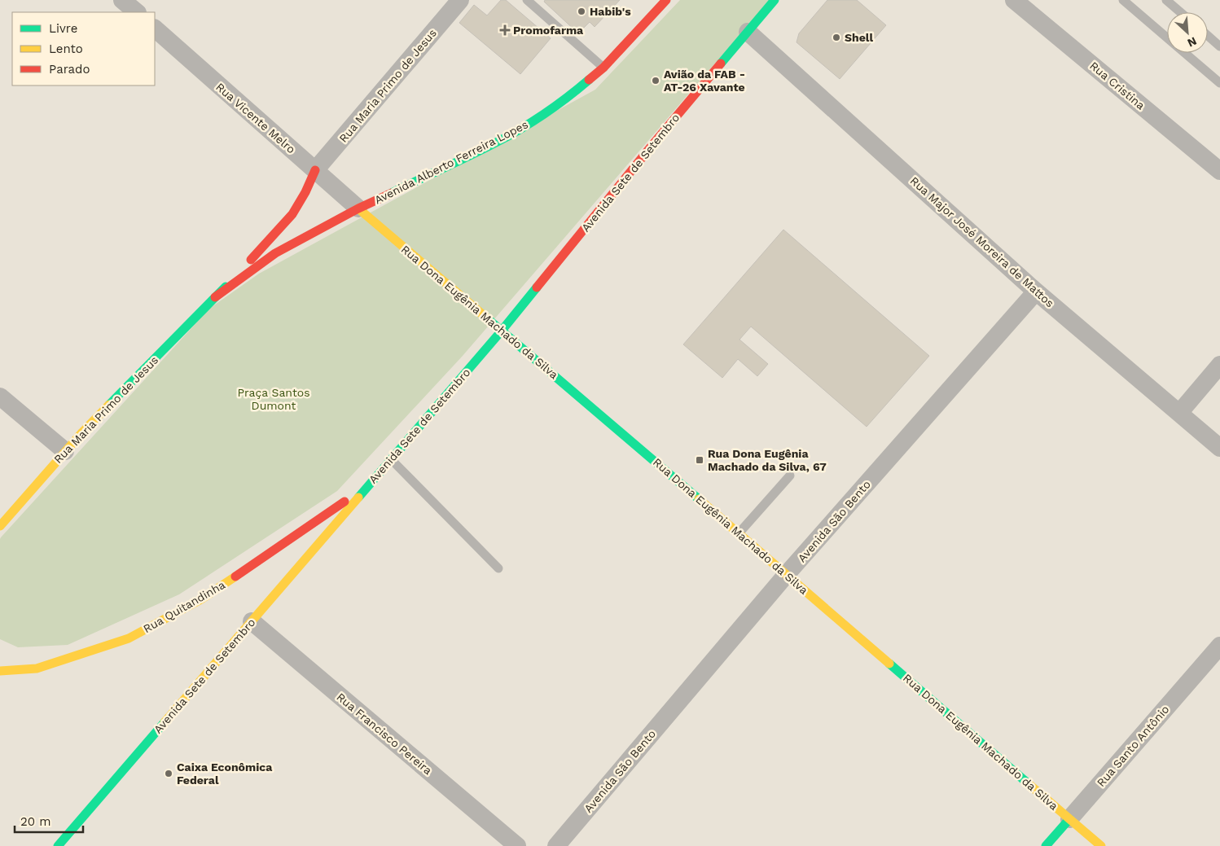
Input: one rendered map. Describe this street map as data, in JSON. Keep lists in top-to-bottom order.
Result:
{
  "streets": {
    "main road": [
      "Rua Maria Primo de Jesus",
      "Avenida Alberto Ferreira Lopes",
      "Avenida Sete de Setembro",
      "Rua Dona Eugênia Machado da Silva",
      "Rua Quitandinha",
      "Rua Santo Antônio"
    ],
    "street": [
      "Rua Cristina",
      "Rua Vicente Melro",
      "Rua Major José Moreira de Mattos",
      "Avenida São Bento",
      "Rua Francisco Pereira"
    ]
  },
  "crossings": [
    ["Rua Maria Primo de Jesus", "Rua Vicente Melro"],
    ["Rua Maria Primo de Jesus", "Avenida Alberto Ferreira Lopes"],
    ["Rua Vicente Melro", "Avenida Alberto Ferreira Lopes"],
    ["Rua Vicente Melro", "Rua Dona Eugênia Machado da Silva"],
    ["Avenida Alberto Ferreira Lopes", "Rua Dona Eugênia Machado da Silva"],
    ["Avenida Sete de Setembro", "Rua Major José Moreira de Mattos"],
    ["Avenida Sete de Setembro", "Rua Dona Eugênia Machado da Silva"],
    ["Avenida Sete de Setembro", "Rua Quitandinha"],
    ["Avenida Sete de Setembro", "Rua Francisco Pereira"],
    ["Rua Major José Moreira de Mattos", "Avenida São Bento"],
    ["Rua Dona Eugênia Machado da Silva", "Avenida São Bento"],
    ["Rua Dona Eugênia Machado da Silva", "Rua Santo Antônio"]
  ],
  "parks": ["Praça Santos Dumont"],
  "places": {
    "other": [
      "Habib's",
      "Shell",
      "Avião da FAB - AT-26 Xavante",
      "Caixa Econômica Federal"
    ],
    "health": ["Promofarma"],
    "transit": ["Rua Dona Eugênia Machado da Silva, 67"]
  },
  "legend": ["Livre", "Lento", "Parado"],
  "scale_bar": "20 m",
  "north": "bottom right"
}
